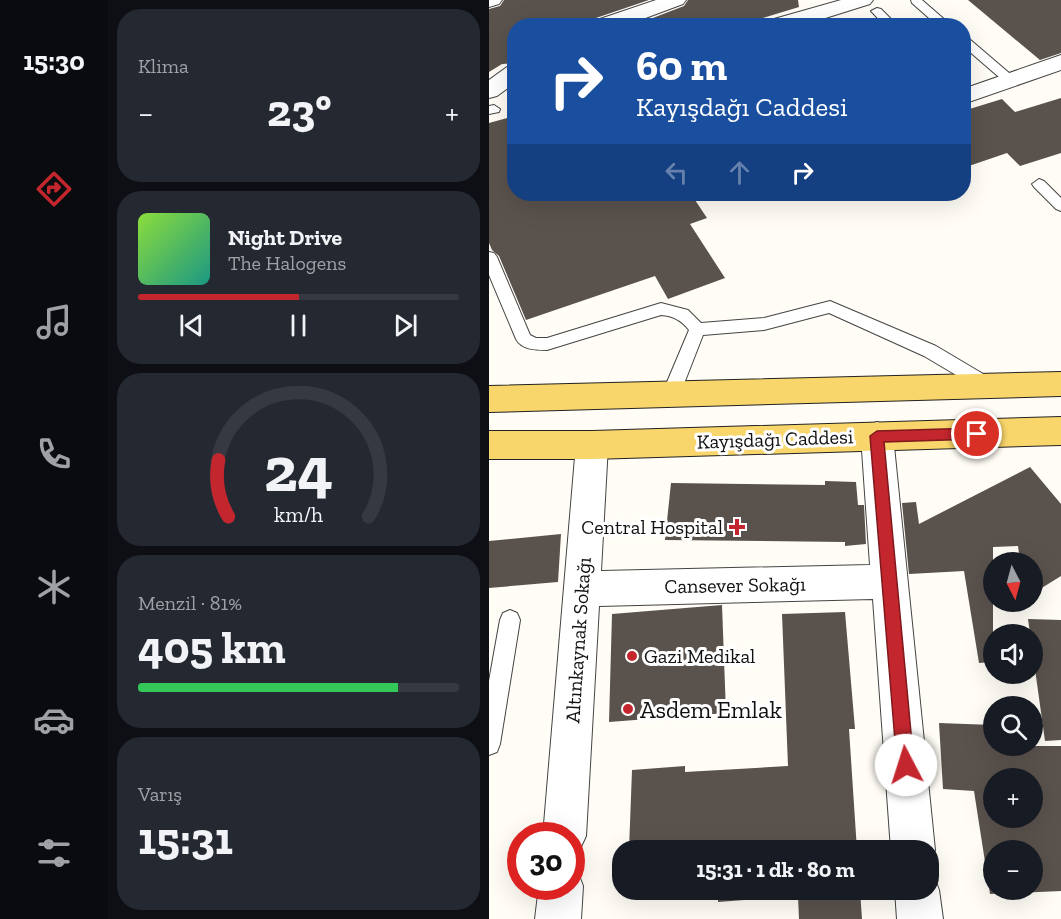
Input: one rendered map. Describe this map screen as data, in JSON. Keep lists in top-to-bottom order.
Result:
{
  "streets": {
    "main road": ["Kayışdağı Caddesi"],
    "street": ["Cansever Sokağı", "Altınkaynak Sokağı"]
  },
  "crossings": [
    ["Kayışdağı Caddesi", "Altınkaynak Sokağı"],
    ["Cansever Sokağı", "Altınkaynak Sokağı"]
  ],
  "places": {
    "health": ["Central Hospital"],
    "other": ["Gazi Medikal", "Asdem Emlak"]
  },
  "north": "bottom",
  "page": {
    "tabs": "15:30",
    "tile": [
      "Klima",
      ["Menzil · 81%", "405 km"],
      ["Varış", "15:31"]
    ],
    "turn": ["60 m", "Kayışdağı Caddesi"],
    "heat": ["−", "23°", "+"],
    "song": ["Night Drive", "The Halogens"],
    "map_buttons": ["+", "−"],
    "limit": "30",
    "trip": "15:31 · 1 dk · 80 m",
    "gauge": ["24", "km/h"]
  }
}
